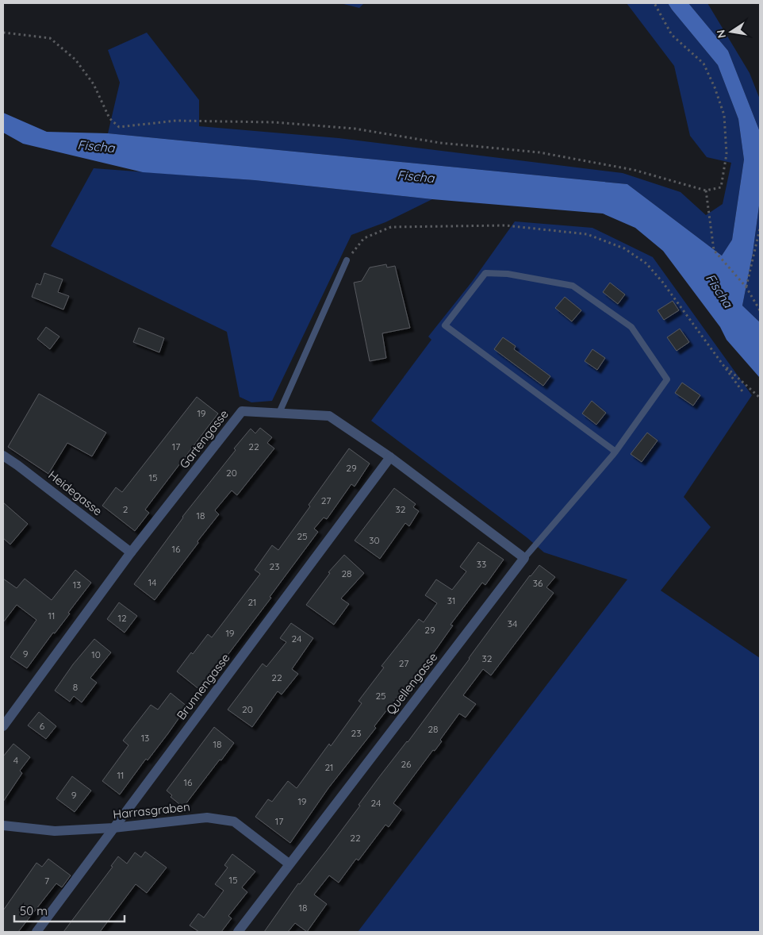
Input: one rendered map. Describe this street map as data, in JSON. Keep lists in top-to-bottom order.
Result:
{
  "streets": {
    "street": [
      "Gartengasse",
      "Heidegasse",
      "Quellengasse",
      "Brunnengasse",
      "Harrasgraben"
    ]
  },
  "crossings": [
    ["Gartengasse", "Heidegasse"],
    ["Gartengasse", "Quellengasse"],
    ["Gartengasse", "Brunnengasse"],
    ["Quellengasse", "Harrasgraben"],
    ["Brunnengasse", "Harrasgraben"]
  ],
  "water": ["Fischa"],
  "house_numbers": [
    "19",
    "17",
    "22",
    "29",
    "20",
    "15",
    "27",
    "2",
    "32",
    "18",
    "25",
    "30",
    "16",
    "33",
    "23",
    "28",
    "14",
    "36",
    "13",
    "31",
    "21",
    "11",
    "12",
    "34",
    "29",
    "19",
    "24",
    "9",
    "10",
    "32",
    "27",
    "22",
    "8",
    "25",
    "20",
    "6",
    "28",
    "23",
    "13",
    "18",
    "4",
    "26",
    "21",
    "11",
    "16",
    "9",
    "19",
    "24",
    "17",
    "22",
    "15",
    "7",
    "18"
  ],
  "scale_bar": "50 m",
  "north": "left"
}
